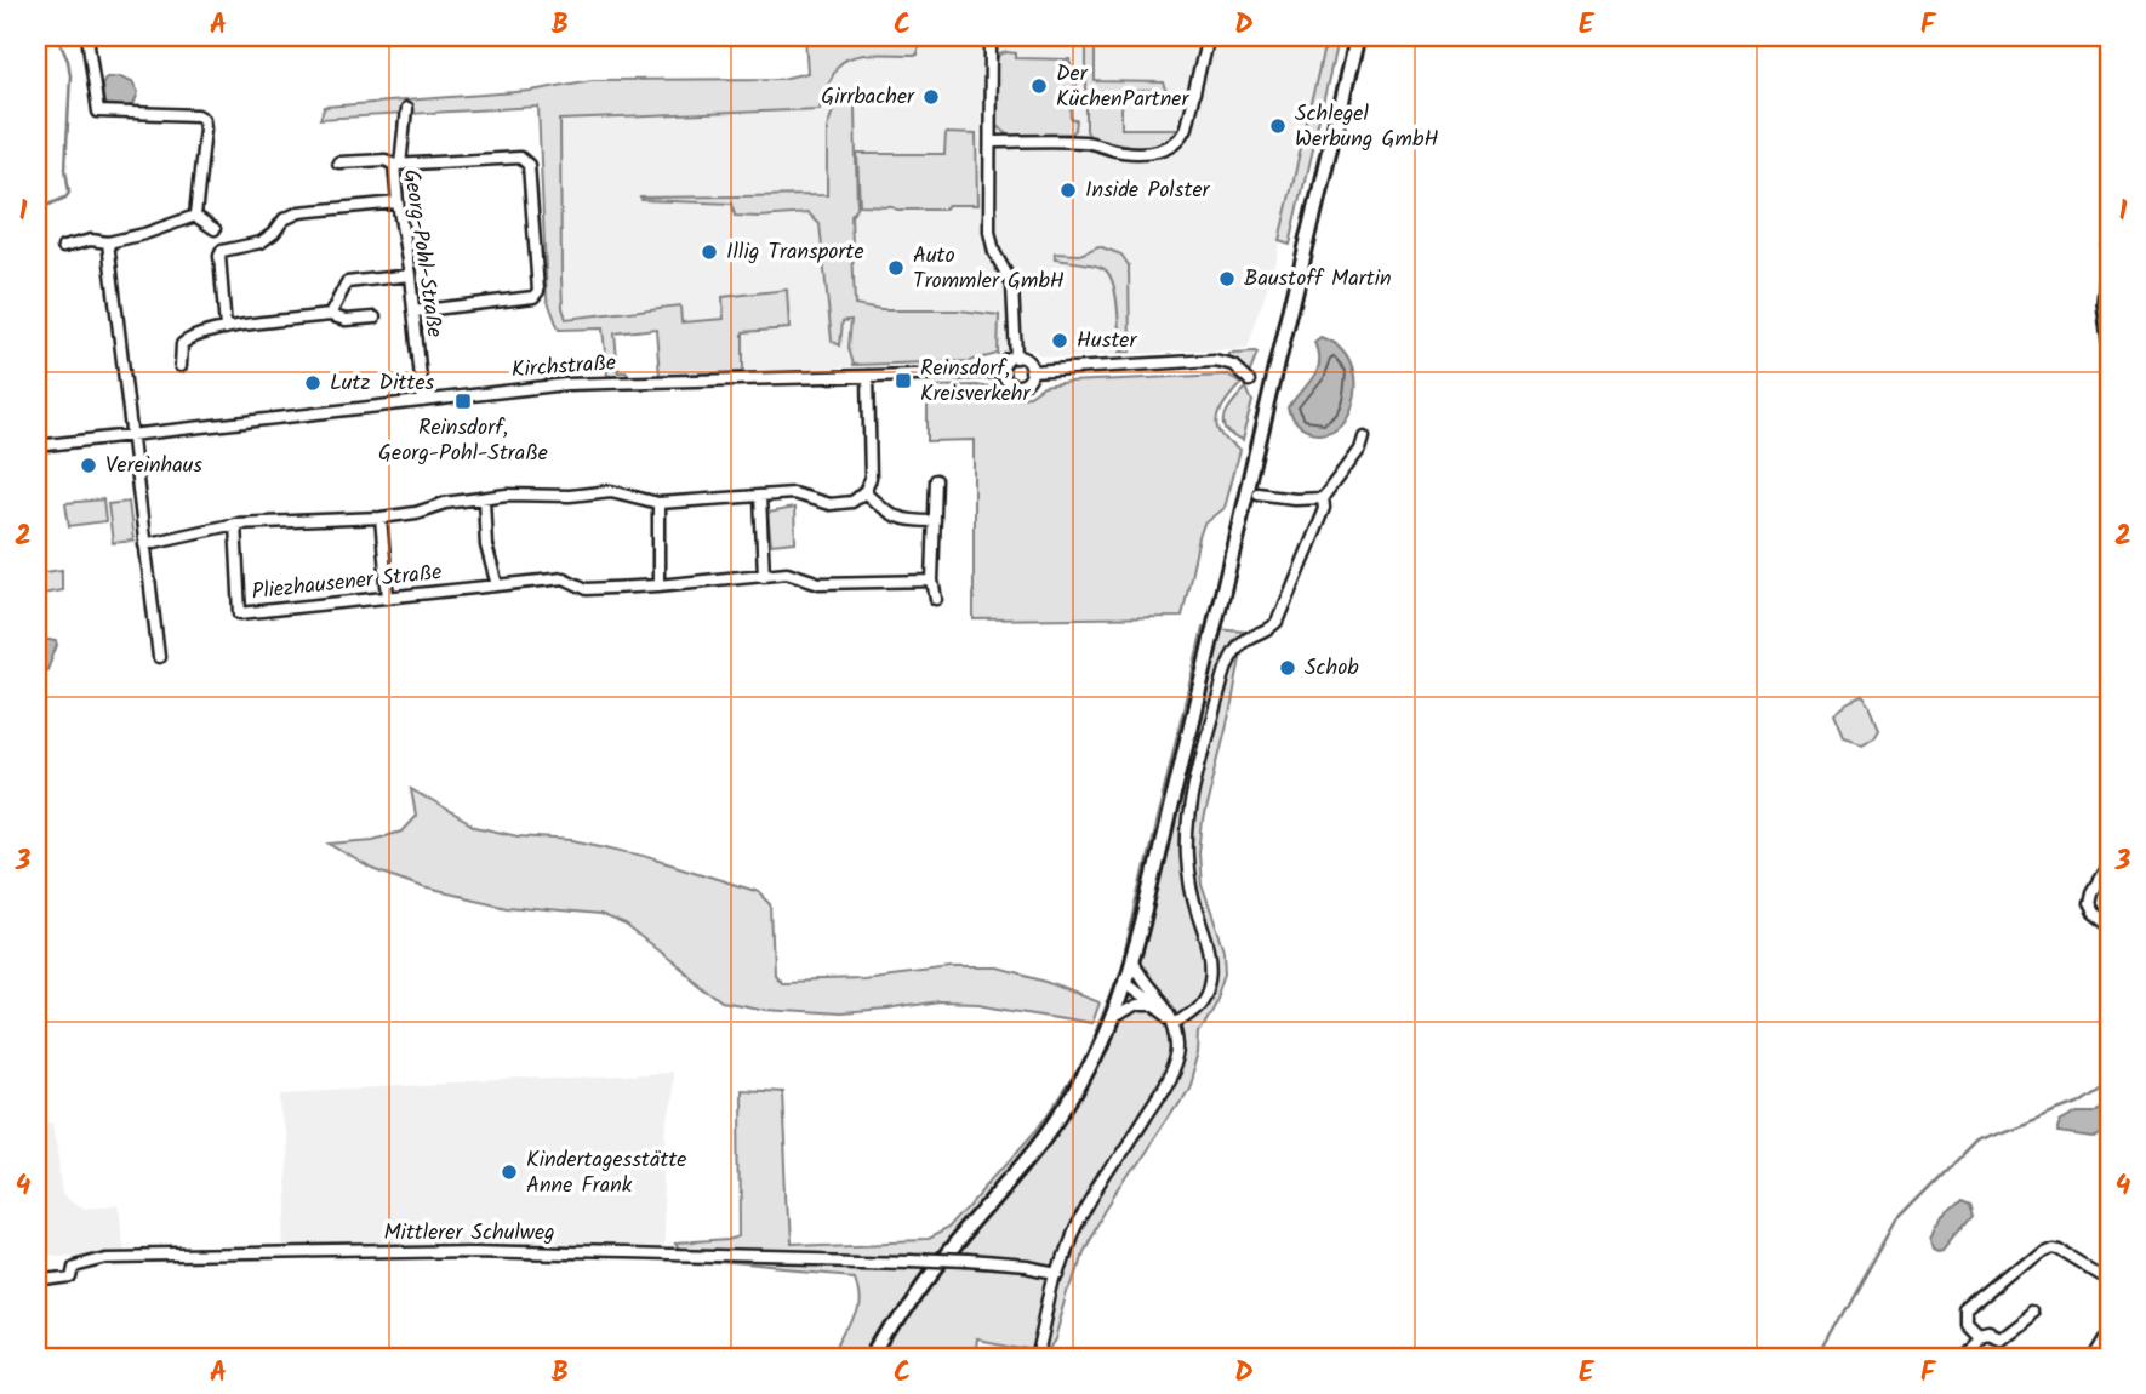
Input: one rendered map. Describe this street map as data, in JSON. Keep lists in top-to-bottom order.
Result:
{
  "streets": {
    "street": [
      "Georg-Pohl-Straße",
      "Kirchstraße",
      "Pliezhausener Straße",
      "Mittlerer Schulweg"
    ]
  },
  "crossings": [
    ["Georg-Pohl-Straße", "Kirchstraße"]
  ],
  "places": {
    "other": [
      "Der KüchenPartner",
      "Girrbacher",
      "Schlegel Werbung GmbH",
      "Inside Polster",
      "Illig Transporte",
      "Auto Trommler GmbH",
      "Baustoff Martin",
      "Huster",
      "Lutz Dittes",
      "Vereinhaus",
      "Schob",
      "Kindertagesstätte Anne Frank"
    ],
    "transit": ["Reinsdorf, Kreisverkehr", "Reinsdorf, Georg-Pohl-Straße"]
  },
  "grid": {
    "columns": [
      "A",
      "B",
      "C",
      "D",
      "E",
      "F"
    ],
    "rows": [
      "1",
      "2",
      "3",
      "4"
    ]
  }
}
